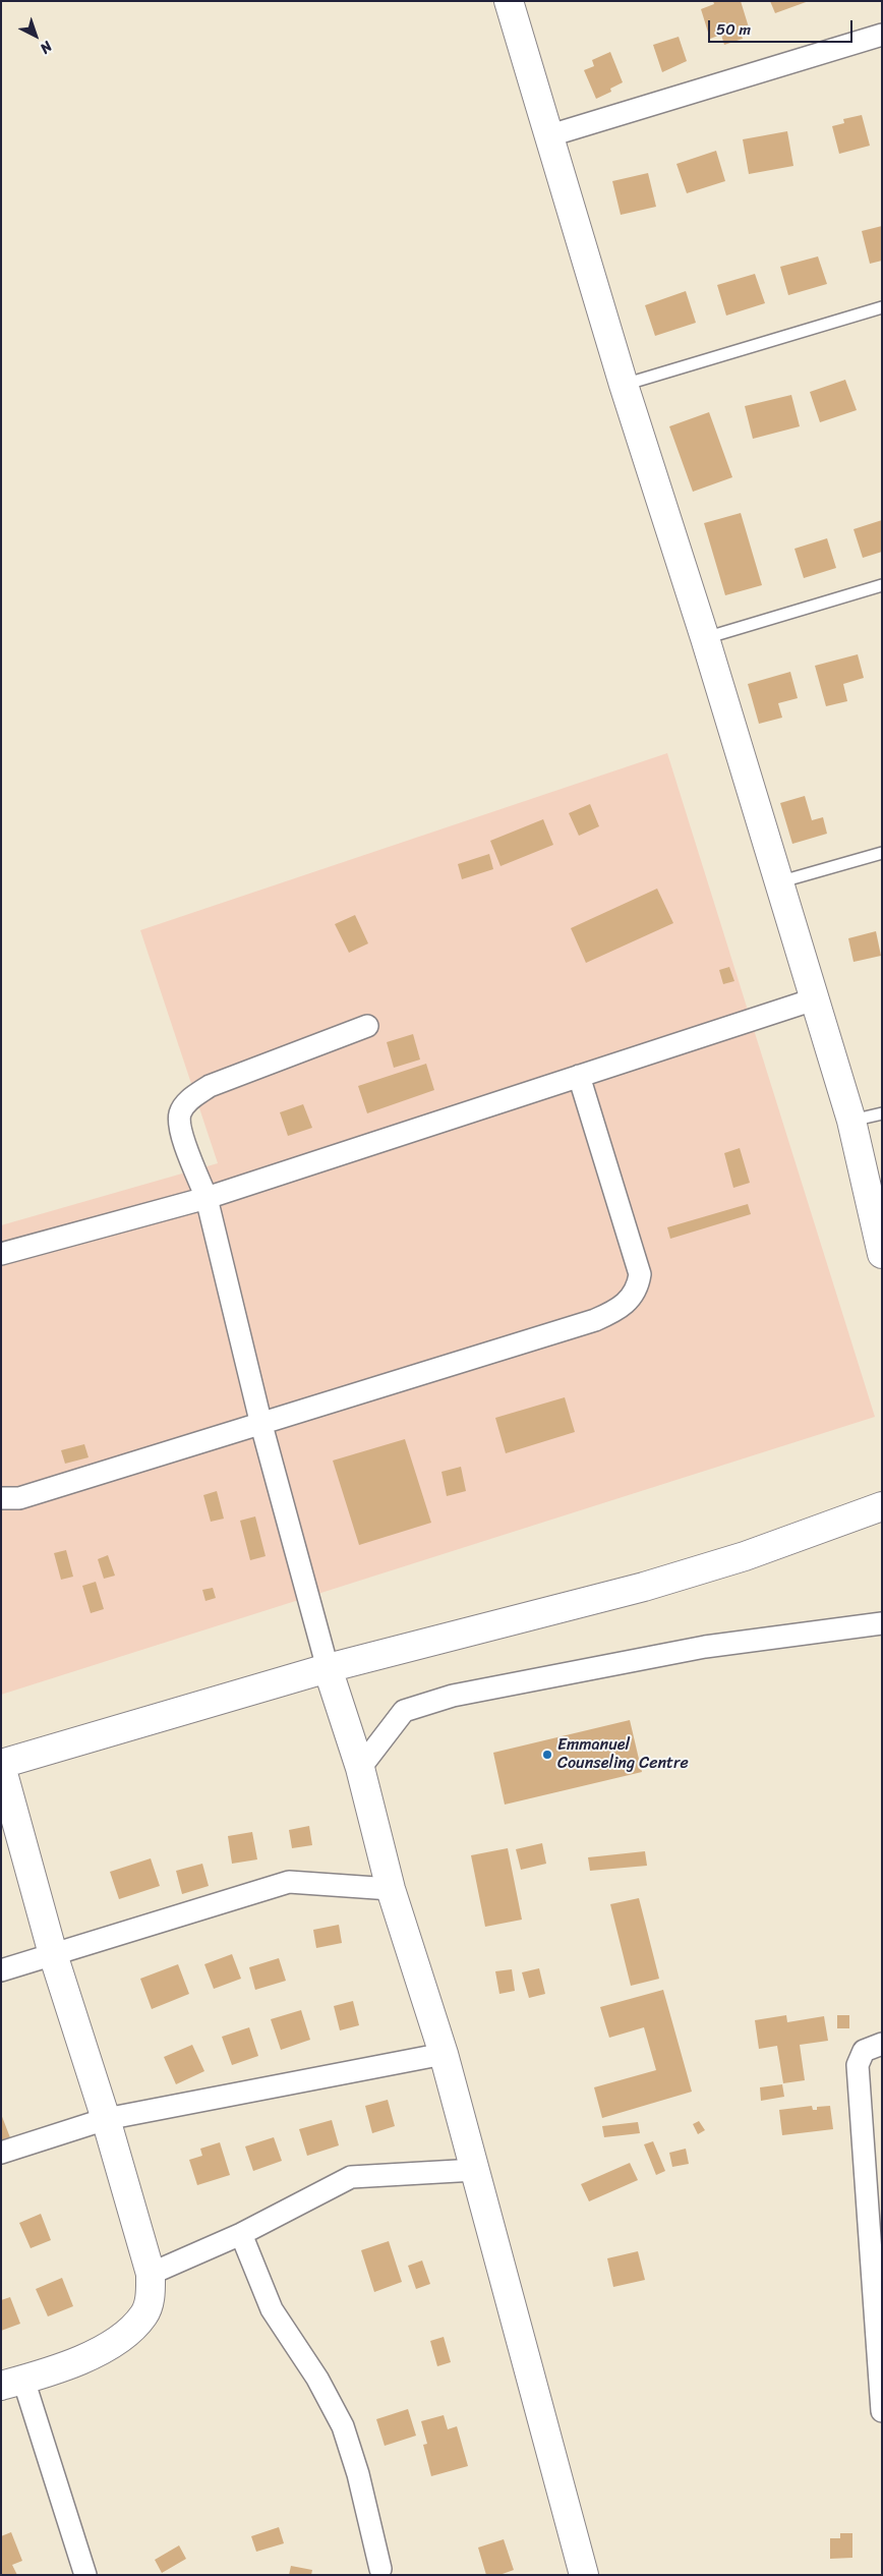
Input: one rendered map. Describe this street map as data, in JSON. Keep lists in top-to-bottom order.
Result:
{
  "places": ["Emmanuel Counseling Centre"],
  "scale_bar": "50 m",
  "north": "bottom right"
}
